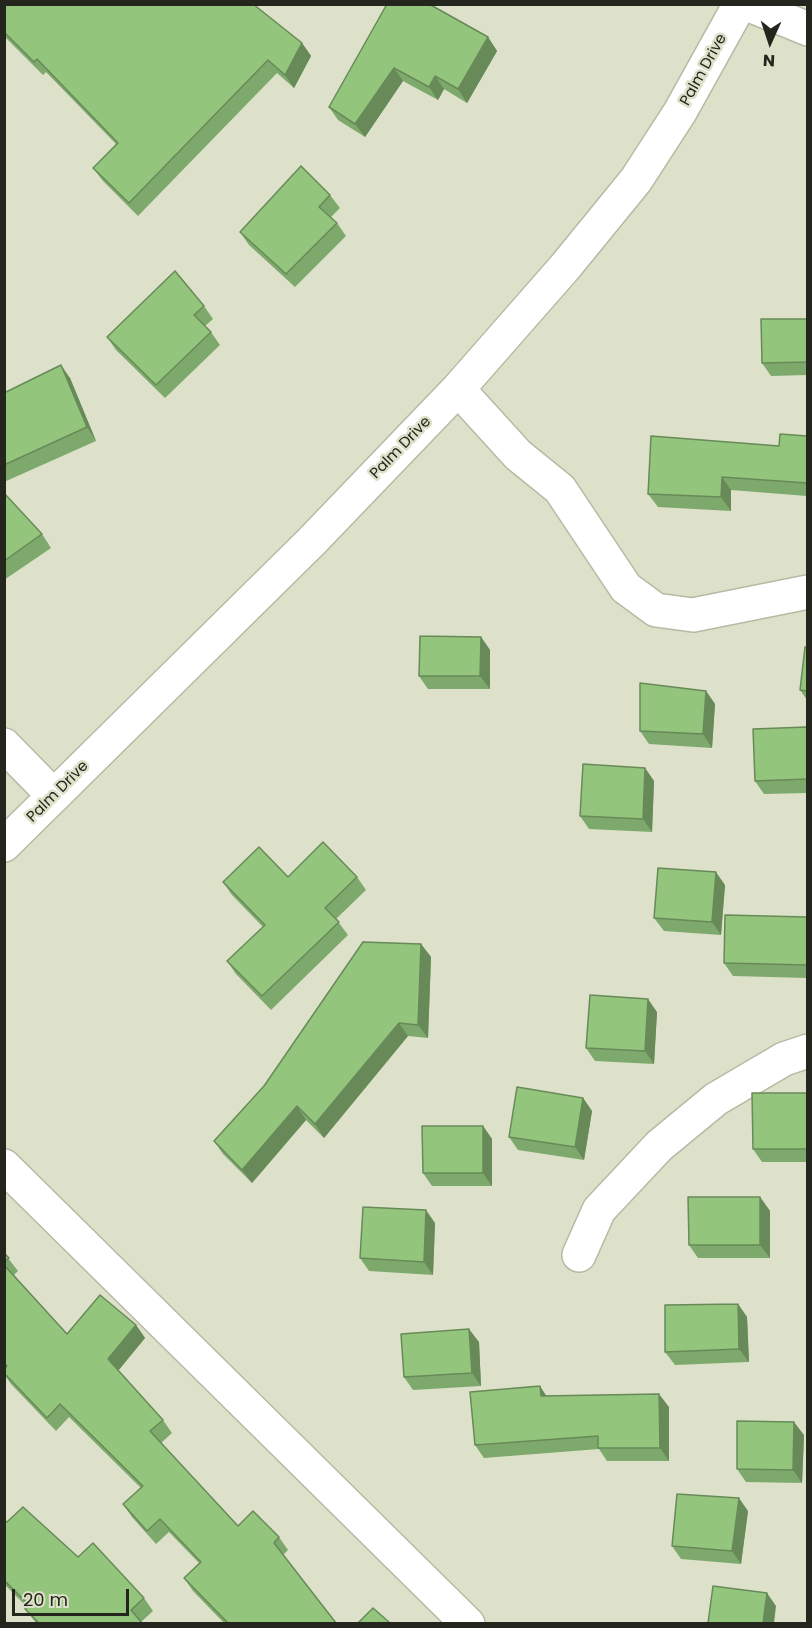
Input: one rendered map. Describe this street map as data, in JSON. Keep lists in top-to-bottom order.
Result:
{
  "streets": {
    "street": ["Palm Drive"]
  },
  "scale_bar": "20 m",
  "north": "bottom"
}
